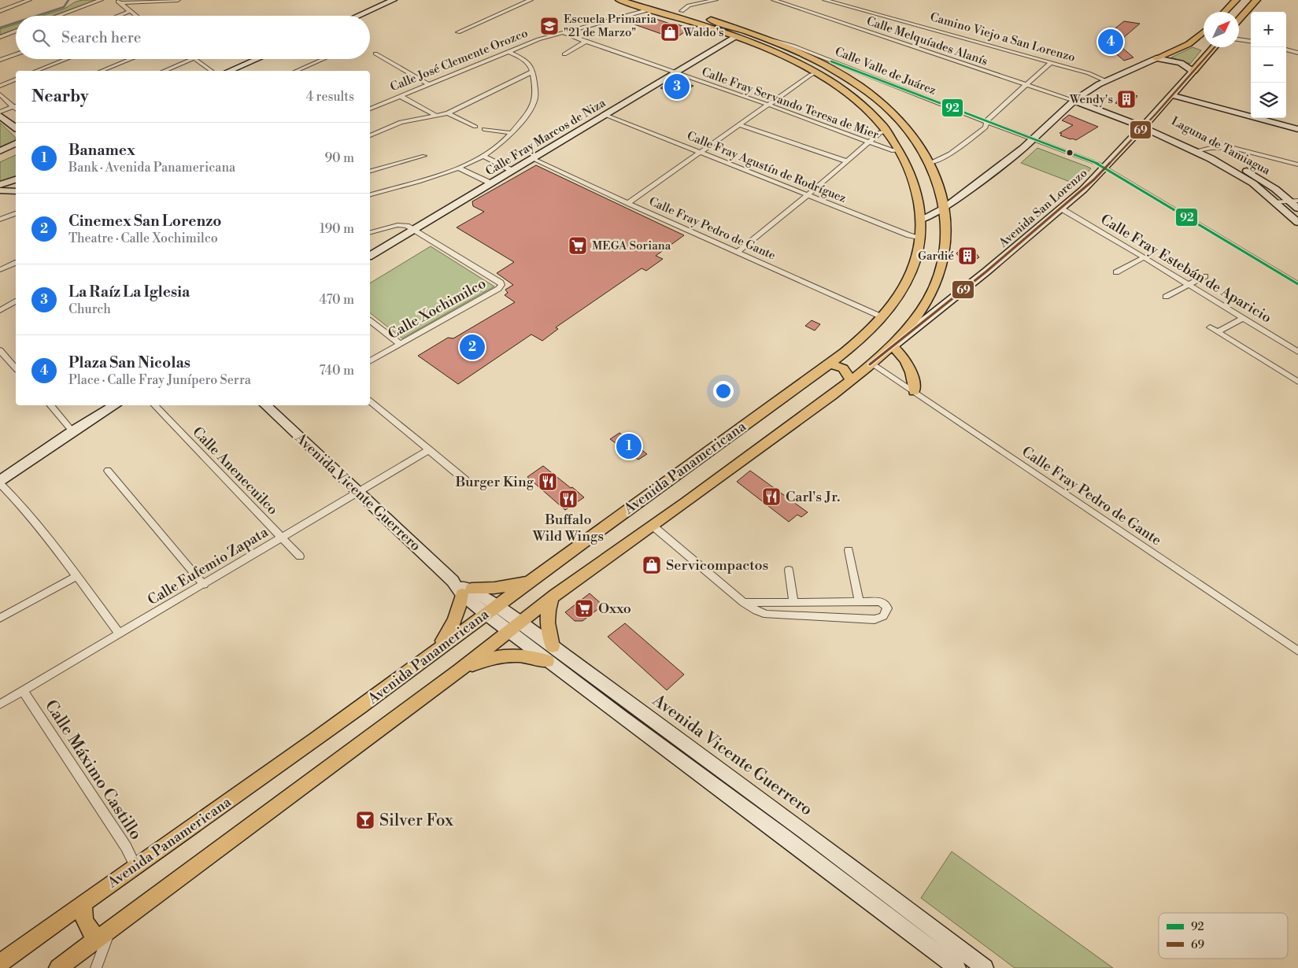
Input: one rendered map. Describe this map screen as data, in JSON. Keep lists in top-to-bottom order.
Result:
{
  "streets": {
    "main road": [
      "Calle Fray Marcos de Niza",
      "Laguna de Tamiagua",
      "Avenida San Lorenzo",
      "Avenida Panamericana",
      "Avenida Vicente Guerrero"
    ],
    "street": [
      "Camino Viejo a San Lorenzo",
      "Calle Melquíades Alanís",
      "Calle José Clemente Orozco",
      "Calle Valle de Juárez",
      "Calle Fray Servando Teresa de Mier",
      "Calle Fray Agustín de Rodríguez",
      "Calle Fray Pedro de Gante",
      "Calle Fray Estebán de Aparicio",
      "Calle Xochimilco",
      "Calle Anenecuilco",
      "Calle Eufemio Zapata",
      "Calle Máximo Castillo"
    ]
  },
  "crossings": [
    ["Calle Melquíades Alanís", "Laguna de Tamiagua"],
    ["Calle José Clemente Orozco", "Calle Fray Servando Teresa de Mier"],
    ["Calle José Clemente Orozco", "Avenida Panamericana"],
    ["Calle Valle de Juárez", "Avenida San Lorenzo"],
    ["Calle Valle de Juárez", "Avenida Panamericana"],
    ["Calle Fray Servando Teresa de Mier", "Calle Fray Marcos de Niza"],
    ["Calle Fray Servando Teresa de Mier", "Avenida Panamericana"],
    ["Calle Fray Marcos de Niza", "Calle Fray Agustín de Rodríguez"],
    ["Calle Fray Marcos de Niza", "Calle Fray Pedro de Gante"],
    ["Calle Fray Marcos de Niza", "Calle Xochimilco"],
    ["Calle Fray Marcos de Niza", "Avenida Panamericana"],
    ["Laguna de Tamiagua", "Avenida San Lorenzo"],
    ["Calle Fray Agustín de Rodríguez", "Avenida Panamericana"],
    ["Avenida San Lorenzo", "Calle Fray Estebán de Aparicio"],
    ["Avenida San Lorenzo", "Avenida Panamericana"],
    ["Calle Fray Pedro de Gante", "Avenida Panamericana"],
    ["Avenida Panamericana", "Avenida Vicente Guerrero"],
    ["Avenida Panamericana", "Calle Máximo Castillo"],
    ["Calle Anenecuilco", "Calle Eufemio Zapata"],
    ["Avenida Vicente Guerrero", "Calle Eufemio Zapata"],
    ["Calle Eufemio Zapata", "Calle Máximo Castillo"]
  ],
  "places": {
    "school or university": ["Escuela Primaria \"21 de Marzo\""],
    "shop": ["Waldo's", "Servicompactos"],
    "building": ["Wendy's", "Gardié"],
    "supermarket": ["MEGA Soriana", "Oxxo"],
    "restaurant": ["Burger King", "Carl's Jr.", "Buffalo Wild Wings"],
    "bar": ["Silver Fox"]
  },
  "lines": ["transit line 69", "transit line 92"],
  "legend": ["92", "69"],
  "north": "top right",
  "page": {
    "map_buttons": ["+", "−"],
    "search": "Search here",
    "pins": [
      "4",
      "3",
      "2",
      "1"
    ],
    "heading": ["Nearby", "4 results"],
    "list": [
      {
        "mark": "1",
        "name": "Banamex",
        "note": "Bank · Avenida Panamericana",
        "value": "90 m"
      },
      {
        "mark": "2",
        "name": "Cinemex San Lorenzo",
        "note": "Theatre · Calle Xochimilco",
        "value": "190 m"
      },
      {
        "mark": "3",
        "name": "La Raíz La Iglesia",
        "note": "Church",
        "value": "470 m"
      },
      {
        "mark": "4",
        "name": "Plaza San Nicolas",
        "note": "Place · Calle Fray Junípero Serra",
        "value": "740 m"
      }
    ]
  }
}
